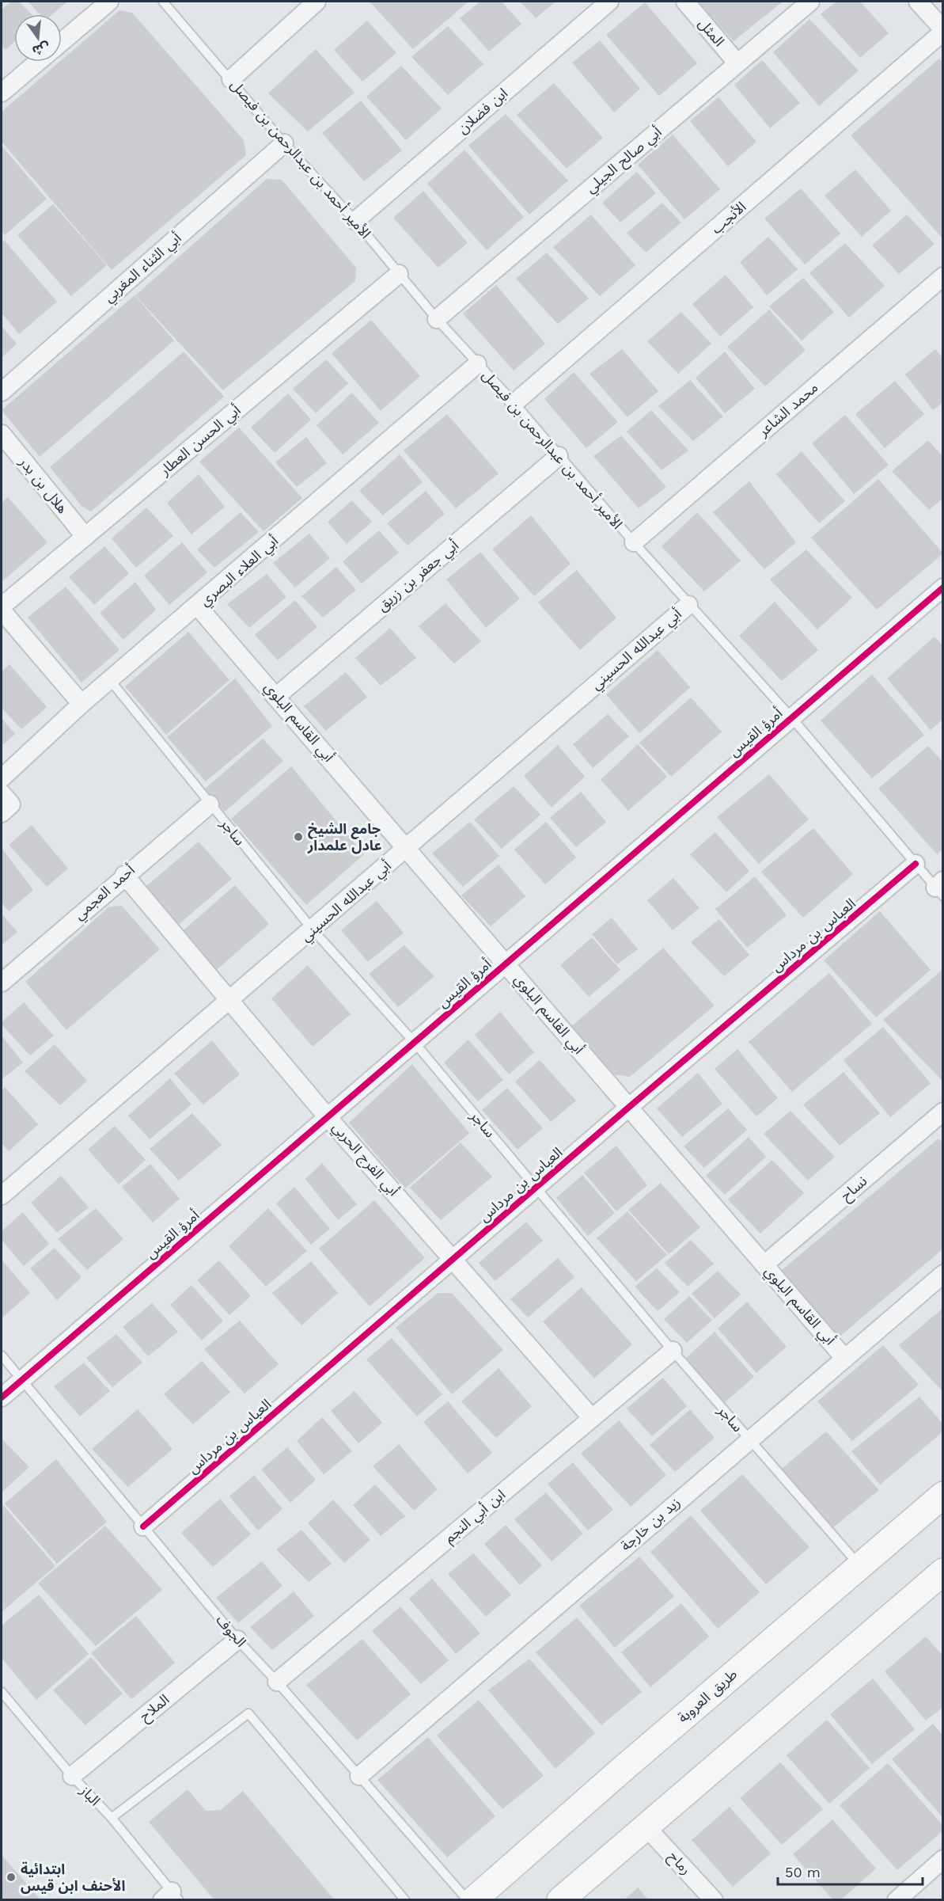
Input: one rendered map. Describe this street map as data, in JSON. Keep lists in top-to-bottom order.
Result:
{
  "streets": {
    "main road": ["طريق العروبة"],
    "street": [
      "المثل",
      "ابن فضلان",
      "أبي صالح الجيلي",
      "الأنجب",
      "أبي الثناء المغربي",
      "محمد الشاعر",
      "أبي الحسن العطار",
      "هلال بن بدر",
      "أبي العلاء البصري",
      "أبي جعفر بن زريق",
      "أبي عبدالله الحسيني",
      "أبي القاسم البلوي",
      "أمرؤ القيس",
      "أحمد العجمي",
      "العباس بن مرداس",
      "أبي الفرج الحربي",
      "نساح",
      "ابن أبي النجم",
      "زيد بن خارجة",
      "الملاح",
      "رماح"
    ],
    "lane": [
      "الأمير أحمد بن عبدالرحمن بن فيصل",
      "ساجر",
      "الجوف",
      "الباز"
    ]
  },
  "crossings": [
    ["المثل", "أبي صالح الجيلي"],
    ["ابن فضلان", "الأمير أحمد بن عبدالرحمن بن فيصل"],
    ["الأمير أحمد بن عبدالرحمن بن فيصل", "أبي صالح الجيلي"],
    ["الأمير أحمد بن عبدالرحمن بن فيصل", "الأنجب"],
    ["الأمير أحمد بن عبدالرحمن بن فيصل", "أبي الثناء المغربي"],
    ["الأمير أحمد بن عبدالرحمن بن فيصل", "محمد الشاعر"],
    ["الأمير أحمد بن عبدالرحمن بن فيصل", "أبي الحسن العطار"],
    ["الأمير أحمد بن عبدالرحمن بن فيصل", "أبي العلاء البصري"],
    ["الأمير أحمد بن عبدالرحمن بن فيصل", "أبي جعفر بن زريق"],
    ["الأمير أحمد بن عبدالرحمن بن فيصل", "أبي عبدالله الحسيني"],
    ["الأمير أحمد بن عبدالرحمن بن فيصل", "أمرؤ القيس"],
    ["الأمير أحمد بن عبدالرحمن بن فيصل", "العباس بن مرداس"],
    ["أبي الحسن العطار", "هلال بن بدر"],
    ["أبي العلاء البصري", "أبي القاسم البلوي"],
    ["أبي العلاء البصري", "ساجر"],
    ["أبي جعفر بن زريق", "أبي القاسم البلوي"],
    ["أبي عبدالله الحسيني", "أبي القاسم البلوي"],
    ["أبي عبدالله الحسيني", "ساجر"],
    ["أبي عبدالله الحسيني", "أبي الفرج الحربي"],
    ["أبي القاسم البلوي", "أمرؤ القيس"],
    ["أبي القاسم البلوي", "العباس بن مرداس"],
    ["أبي القاسم البلوي", "نساح"],
    ["أبي القاسم البلوي", "زيد بن خارجة"],
    ["أمرؤ القيس", "ساجر"],
    ["أمرؤ القيس", "أبي الفرج الحربي"],
    ["أمرؤ القيس", "الجوف"],
    ["ساجر", "أحمد العجمي"],
    ["ساجر", "العباس بن مرداس"],
    ["ساجر", "ابن أبي النجم"],
    ["ساجر", "زيد بن خارجة"],
    ["ساجر", "طريق العروبة"],
    ["أحمد العجمي", "أبي الفرج الحربي"],
    ["العباس بن مرداس", "أبي الفرج الحربي"],
    ["العباس بن مرداس", "الجوف"],
    ["أبي الفرج الحربي", "ابن أبي النجم"],
    ["ابن أبي النجم", "الجوف"],
    ["زيد بن خارجة", "الجوف"],
    ["الجوف", "الملاح"],
    ["الملاح", "الباز"]
  ],
  "places": ["جامع الشيخ عادل علمدار", "ابتدائية الأحنف ابن قيس"],
  "scale_bar": "50 m",
  "north": "bottom"
}
